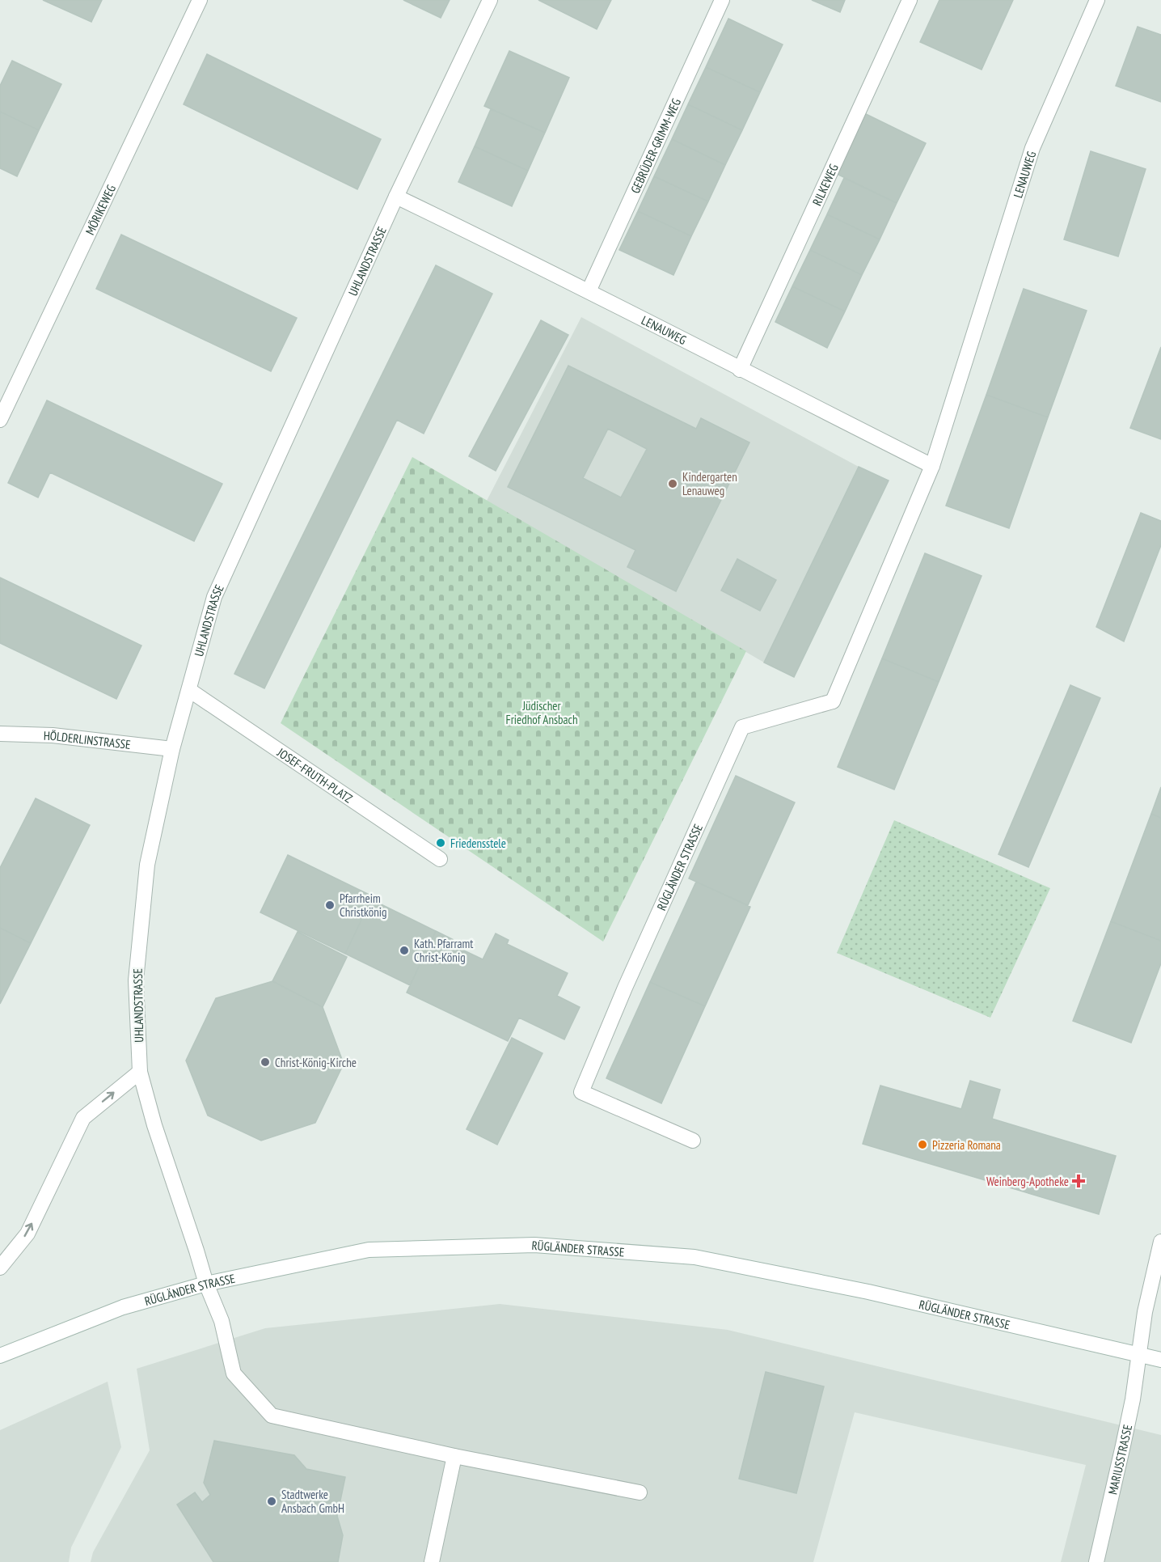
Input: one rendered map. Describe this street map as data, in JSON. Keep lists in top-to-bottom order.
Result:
{
  "streets": {
    "street": [
      "GEBRÜDER-GRIMM-WEG",
      "LENAUWEG",
      "RILKEWEG",
      "MÖRIKEWEG",
      "UHLANDSTRASSE",
      "HÖLDERLINSTRASSE",
      "JOSEF-FRUTH-PLATZ",
      "RÜGLÄNDER STRASSE",
      "MARIUSSTRASSE"
    ]
  },
  "crossings": [
    ["GEBRÜDER-GRIMM-WEG", "LENAUWEG"],
    ["LENAUWEG", "RILKEWEG"],
    ["LENAUWEG", "UHLANDSTRASSE"],
    ["LENAUWEG", "RÜGLÄNDER STRASSE"],
    ["UHLANDSTRASSE", "HÖLDERLINSTRASSE"],
    ["UHLANDSTRASSE", "JOSEF-FRUTH-PLATZ"],
    ["UHLANDSTRASSE", "RÜGLÄNDER STRASSE"],
    ["RÜGLÄNDER STRASSE", "MARIUSSTRASSE"]
  ],
  "parks": ["Jüdischer Friedhof Ansbach"],
  "places": {
    "other": [
      "Kindergarten Lenauweg",
      "Friedensstele",
      "Pfarrheim Christkönig",
      "Kath. Pfarramt Christ-König",
      "Christ-König-Kirche",
      "Pizzeria Romana",
      "Stadtwerke Ansbach GmbH"
    ],
    "health": ["Weinberg-Apotheke"]
  }
}
